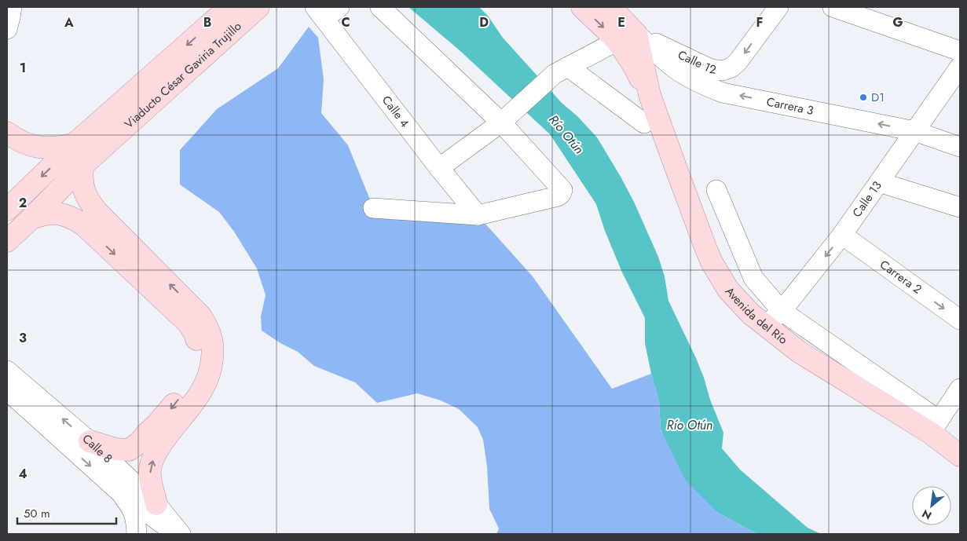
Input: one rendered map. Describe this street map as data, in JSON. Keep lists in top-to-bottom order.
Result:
{
  "streets": {
    "main road": ["Viaducto César Gaviria Trujillo", "Avenida del Río"],
    "street": [
      "Calle 12",
      "Carrera 3",
      "Calle 4",
      "Calle 13",
      "Carrera 2",
      "Calle 8"
    ]
  },
  "crossings": [
    ["Calle 12", "Carrera 3"],
    ["Calle 12", "Avenida del Río"],
    ["Carrera 3", "Calle 13"],
    ["Carrera 3", "Avenida del Río"],
    ["Calle 13", "Carrera 2"],
    ["Calle 13", "Avenida del Río"]
  ],
  "one_way": ["Calle 12"],
  "water": ["Río Otún"],
  "places": ["D1"],
  "scale_bar": "50 m",
  "north": "bottom left",
  "grid": {
    "columns": [
      "A",
      "B",
      "C",
      "D",
      "E",
      "F",
      "G"
    ],
    "rows": [
      "1",
      "2",
      "3",
      "4"
    ]
  }
}
